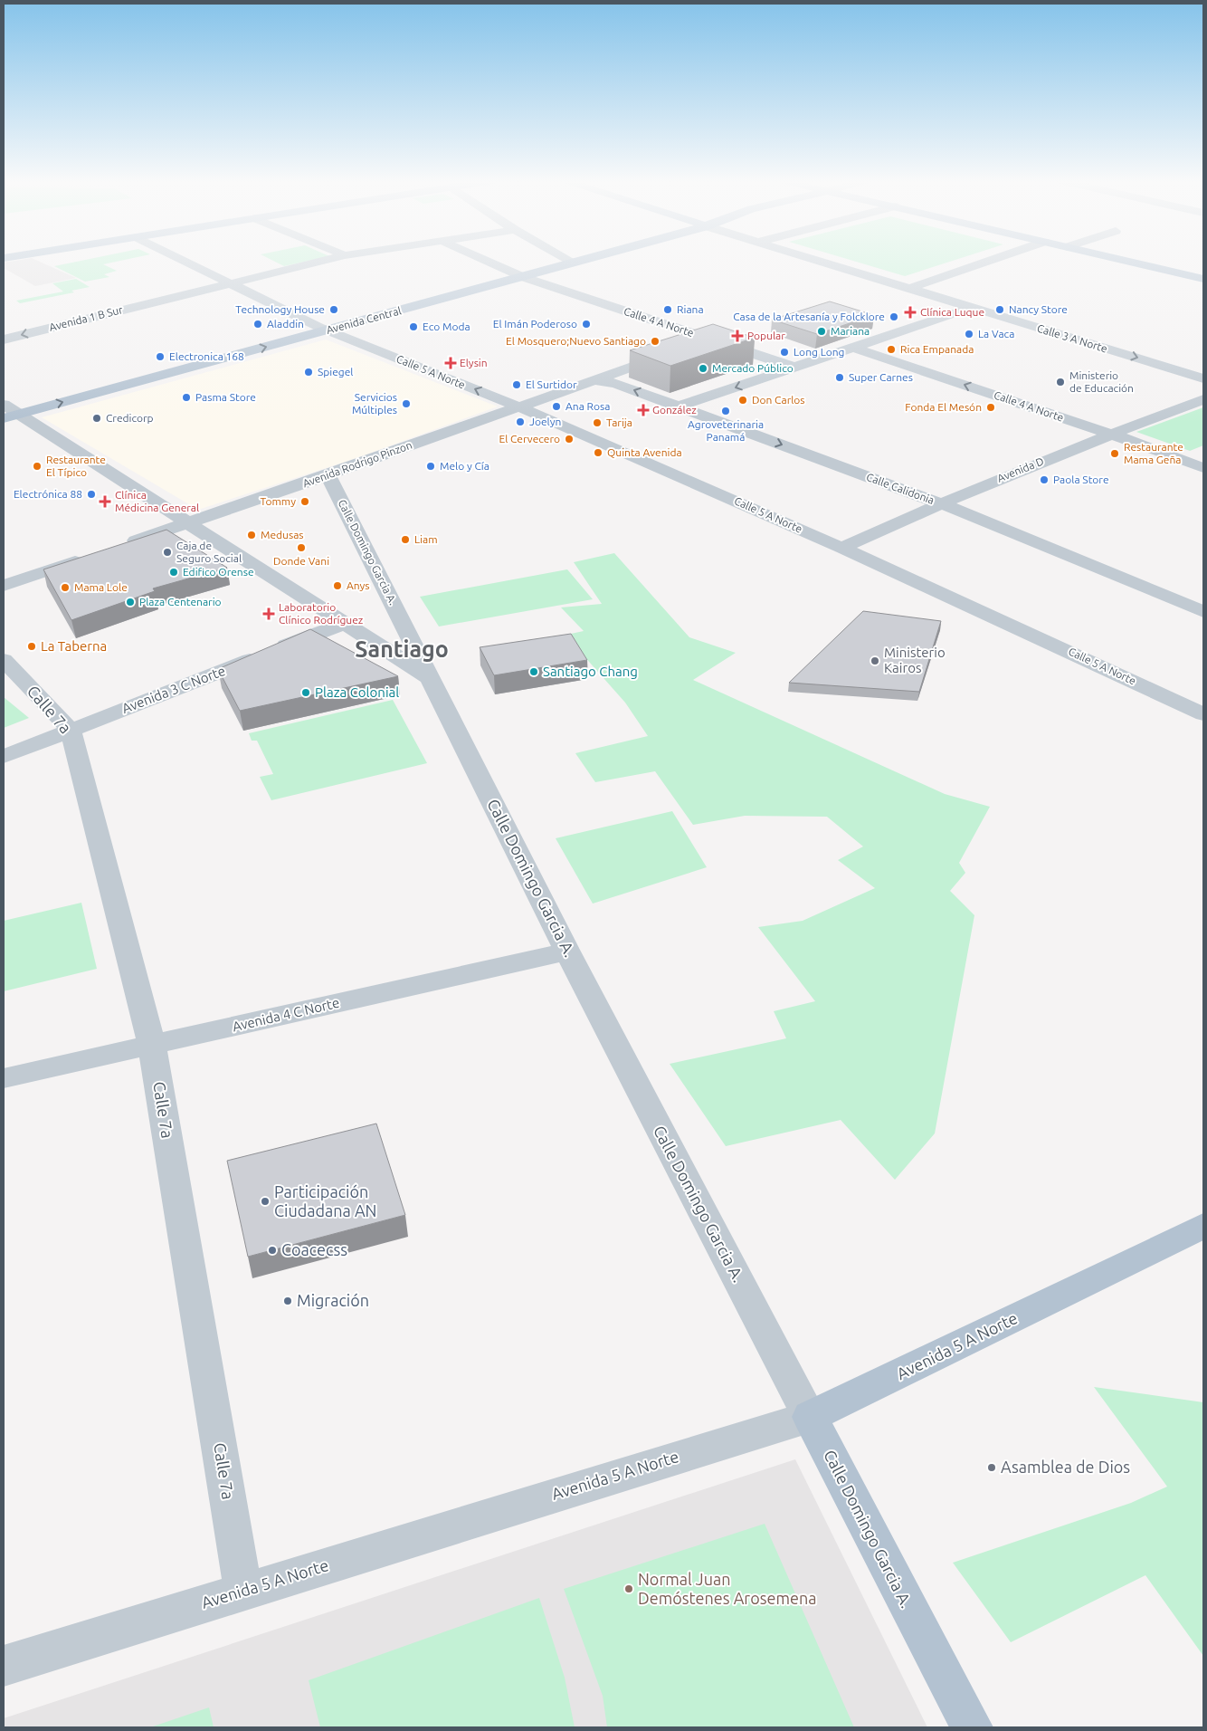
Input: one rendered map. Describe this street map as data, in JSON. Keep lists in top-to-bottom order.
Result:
{
  "streets": {
    "main road": ["Avenida Central", "Calle Domingo Garcia A.", "Avenida 5 A Norte"],
    "street": [
      "Avenida 1 B Sur",
      "Calle 4 A Norte",
      "Calle 3 A Norte",
      "Calle 5 A Norte",
      "Avenida Rodrigo Pinzon",
      "Avenida D",
      "Calle Calidonia",
      "Avenida 3 C Norte",
      "Calle 7a",
      "Avenida 4 C Norte"
    ]
  },
  "crossings": [
    ["Avenida 1 B Sur", "Calle 5 A Norte"],
    ["Avenida Central", "Calle 4 A Norte"],
    ["Avenida Central", "Calle 5 A Norte"],
    ["Calle 4 A Norte", "Avenida Rodrigo Pinzon"],
    ["Calle 4 A Norte", "Avenida D"],
    ["Calle 5 A Norte", "Avenida Rodrigo Pinzon"],
    ["Calle 5 A Norte", "Avenida D"],
    ["Avenida Rodrigo Pinzon", "Calle Calidonia"],
    ["Avenida Rodrigo Pinzon", "Calle Domingo Garcia A."],
    ["Avenida D", "Calle Calidonia"],
    ["Calle Domingo Garcia A.", "Avenida 4 C Norte"],
    ["Calle Domingo Garcia A.", "Avenida 5 A Norte"],
    ["Avenida 3 C Norte", "Calle 7a"],
    ["Calle 7a", "Avenida 4 C Norte"],
    ["Calle 7a", "Avenida 5 A Norte"]
  ],
  "one_way": [
    "Avenida 1 B Sur",
    "Avenida Central",
    "Calle 4 A Norte",
    "Calle 3 A Norte"
  ],
  "districts": ["Santiago"],
  "places": {
    "other": [
      "Technology House",
      "Riana",
      "Nancy Store",
      "Casa de la Artesanía y Folcklore",
      "Aladdin",
      "El Imán Poderoso",
      "Eco Moda",
      "Mariana",
      "La Vaca",
      "El Mosquero;Nuevo Santiago",
      "Rica Empanada",
      "Long Long",
      "Electronica 168",
      "Mercado Público",
      "Spiegel",
      "Super Carnes",
      "Ministerio de Educación",
      "El Surtidor",
      "Pasma Store",
      "Don Carlos",
      "Servicios Múltiples",
      "Ana Rosa",
      "Fonda El Mesón",
      "Agroveterinaria Panamá",
      "Credicorp",
      "Joelyn",
      "Tarija",
      "El Cervecero",
      "Quinta Avenida",
      "Restaurante Mama Geña",
      "Restaurante El Típico",
      "Melo y Cía",
      "Paola Store",
      "Electrónica 88",
      "Tommy",
      "Medusas",
      "Liam",
      "Donde Vani",
      "Caja de Seguro Social",
      "Edifico Orense",
      "Anys",
      "Mama Lole",
      "Plaza Centenario",
      "La Taberna",
      "Ministerio Kairos",
      "Santiago Chang",
      "Plaza Colonial",
      "Participación Ciudadana AN",
      "Coacecss",
      "Migración",
      "Asamblea de Dios",
      "Normal Juan Demóstenes Arosemena"
    ],
    "health": [
      "Clínica Luque",
      "Popular",
      "Elysin",
      "González",
      "Clínica Médicina General",
      "Laboratorio Clínico Rodríguez"
    ]
  }
}
